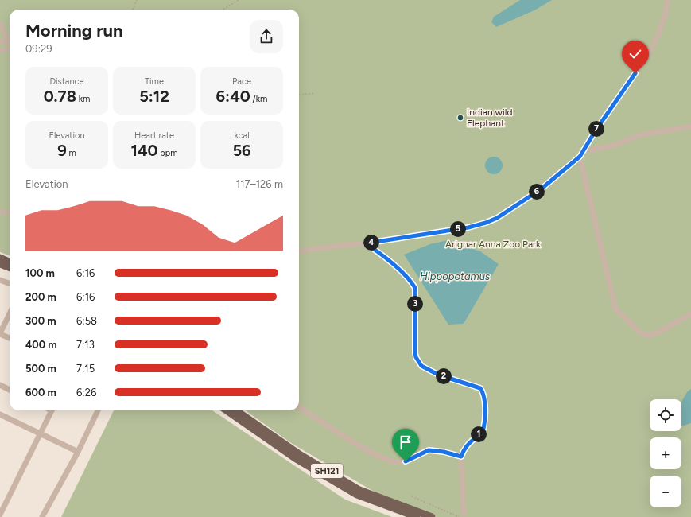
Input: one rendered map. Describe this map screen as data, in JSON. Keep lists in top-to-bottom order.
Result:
{
  "streets": {
    "main road": ["SH121"]
  },
  "water": ["Hippopotamus"],
  "parks": ["Arignar Anna Zoo Park"],
  "places": ["Indian wild Elephant"],
  "page": {
    "heading": ["Morning run", "09:29"],
    "stats": [
      ["Distance", "0.78 km"],
      ["Time", "5:12"],
      ["Pace", "6:40 /km"],
      ["Elevation", "9 m"],
      ["Heart rate", "140 bpm"],
      ["kcal", "56"]
    ],
    "pins": [
      "7",
      "6",
      "5",
      "4",
      "3",
      "2",
      "1"
    ],
    "chart": ["Elevation", "117–126 m"],
    "list": [
      {
        "name": "100 m",
        "note": "6:16"
      },
      {
        "name": "200 m",
        "note": "6:16"
      },
      {
        "name": "300 m",
        "note": "6:58"
      },
      {
        "name": "400 m",
        "note": "7:13"
      },
      {
        "name": "500 m",
        "note": "7:15"
      },
      {
        "name": "600 m",
        "note": "6:26"
      }
    ],
    "map_buttons": ["+", "−"]
  }
}
